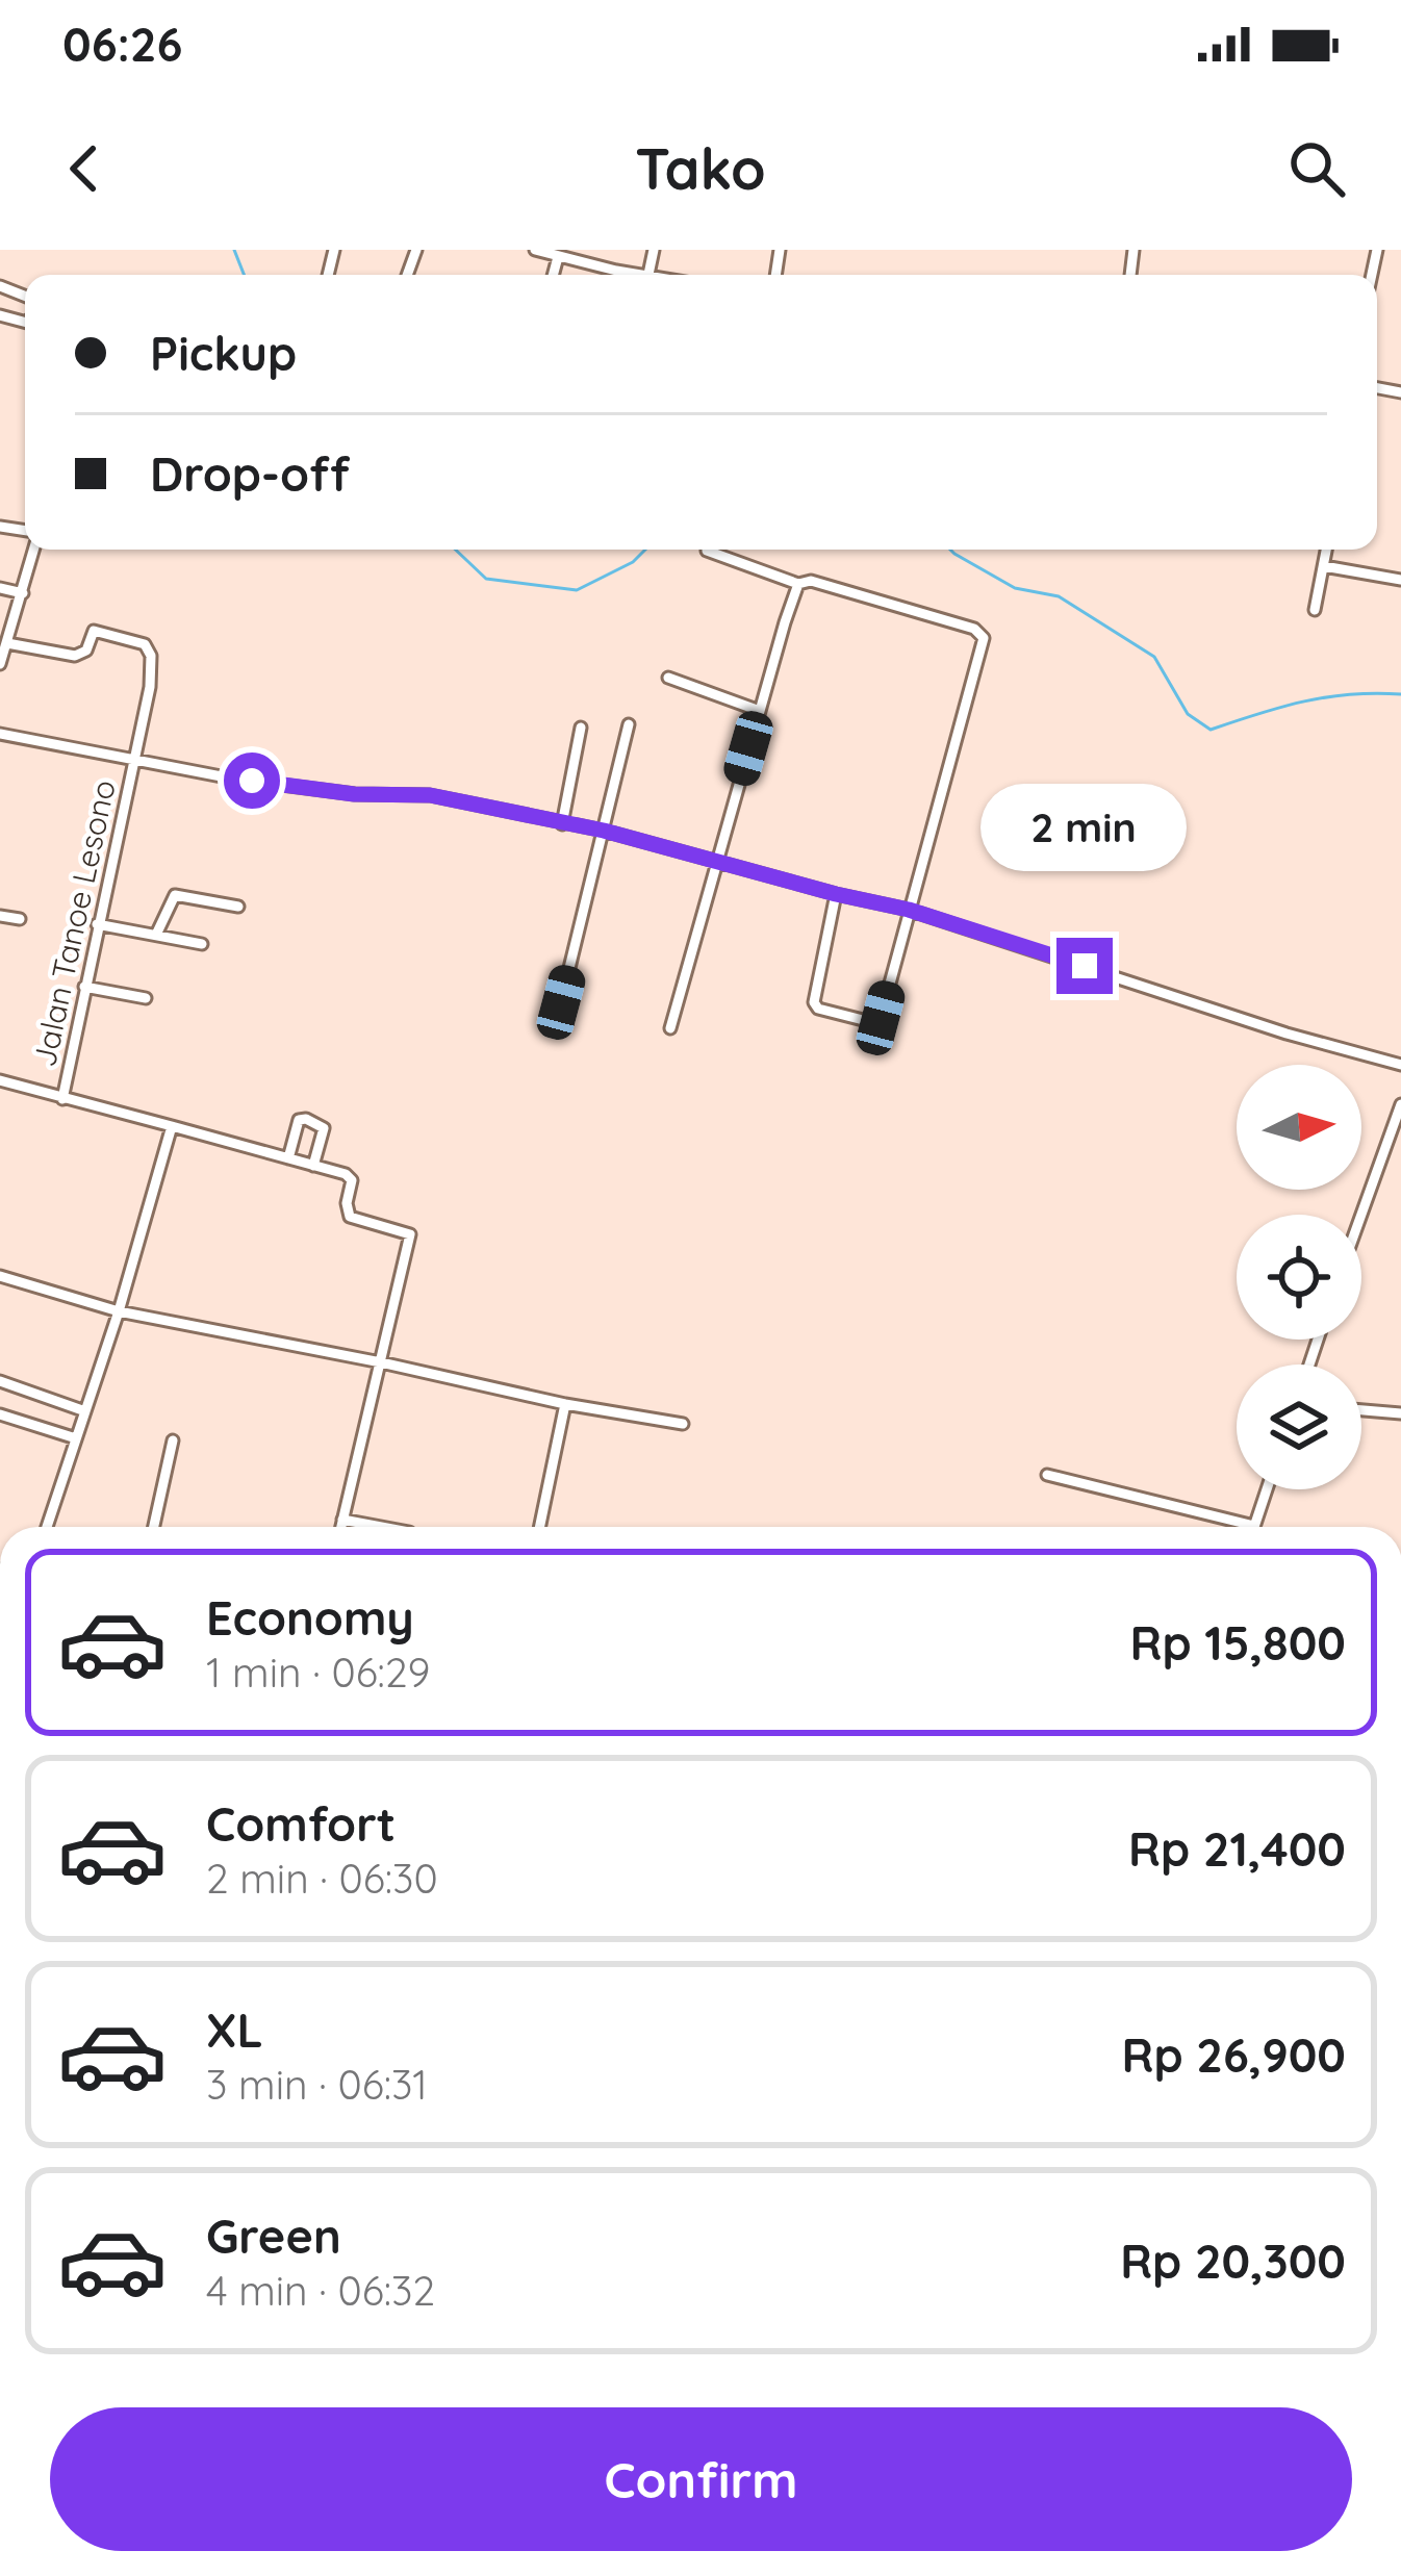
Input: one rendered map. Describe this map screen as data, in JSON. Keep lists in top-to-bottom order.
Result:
{
  "streets": {
    "street": ["Jalan Tanoe Lesono"]
  },
  "north": "right",
  "page": {
    "status": "06:26",
    "header": "Tako",
    "banner": ["Pickup", "Drop-off"],
    "bubble": "2 min",
    "list": [
      {
        "name": "Economy",
        "note": "1 min · 06:29",
        "value": "Rp 15,800"
      },
      {
        "name": "Comfort",
        "note": "2 min · 06:30",
        "value": "Rp 21,400"
      },
      {
        "name": "XL",
        "note": "3 min · 06:31",
        "value": "Rp 26,900"
      },
      {
        "name": "Green",
        "note": "4 min · 06:32",
        "value": "Rp 20,300"
      }
    ],
    "buttons": "Confirm"
  }
}
